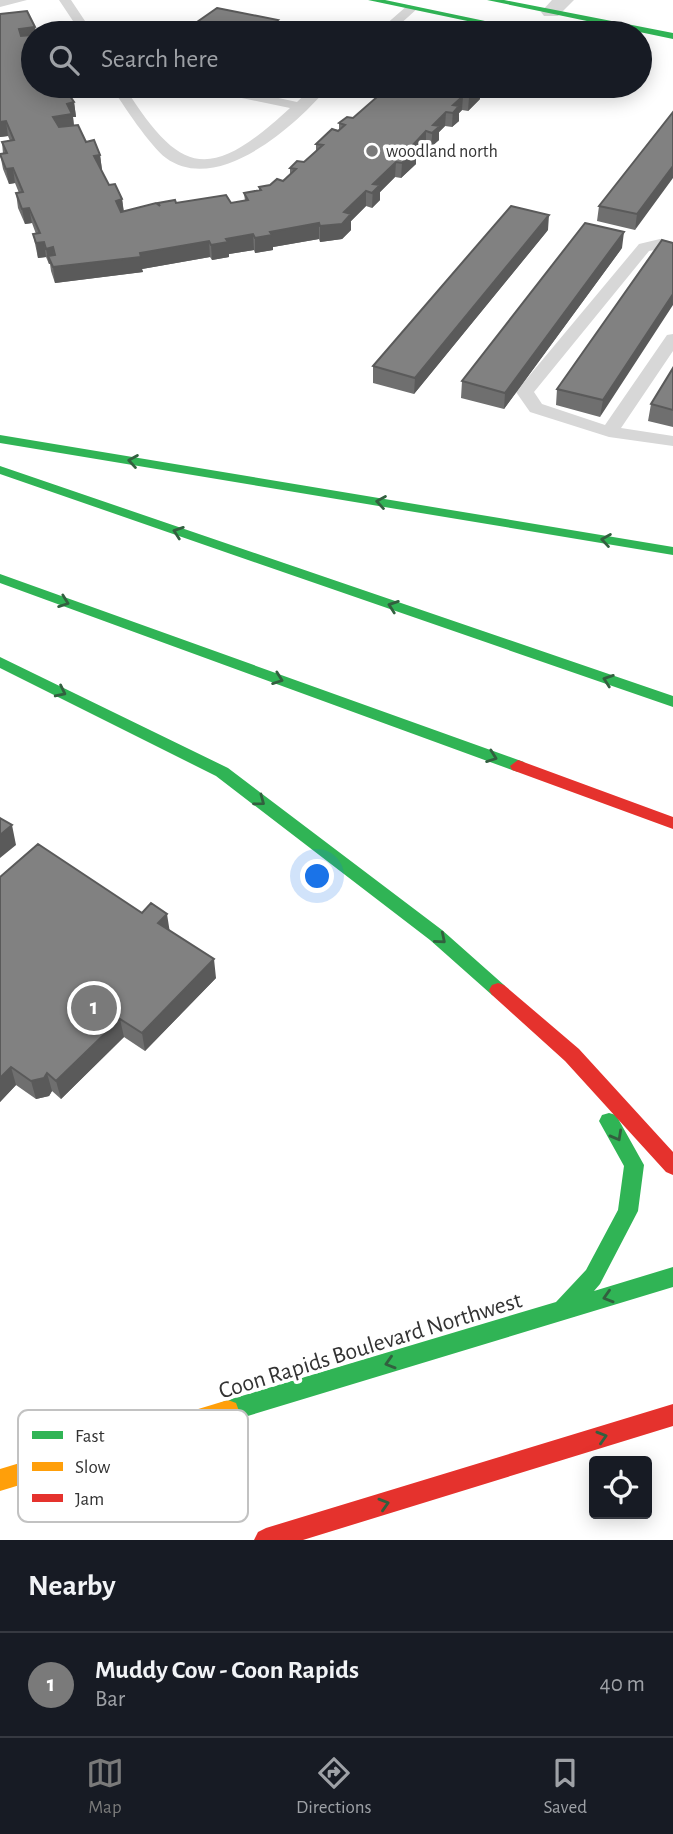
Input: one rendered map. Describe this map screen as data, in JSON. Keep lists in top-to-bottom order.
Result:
{
  "streets": {
    "main road": ["Coon Rapids Boulevard Northwest"]
  },
  "places": ["woodland north"],
  "legend": ["Fast", "Slow", "Jam"],
  "page": {
    "search": "Search here",
    "pins": "1",
    "heading": "Nearby",
    "list": [
      {
        "mark": "1",
        "name": "Muddy Cow - Coon Rapids",
        "note": "Bar",
        "value": "40 m"
      }
    ],
    "nav": ["Map", "Directions", "Saved"]
  }
}
